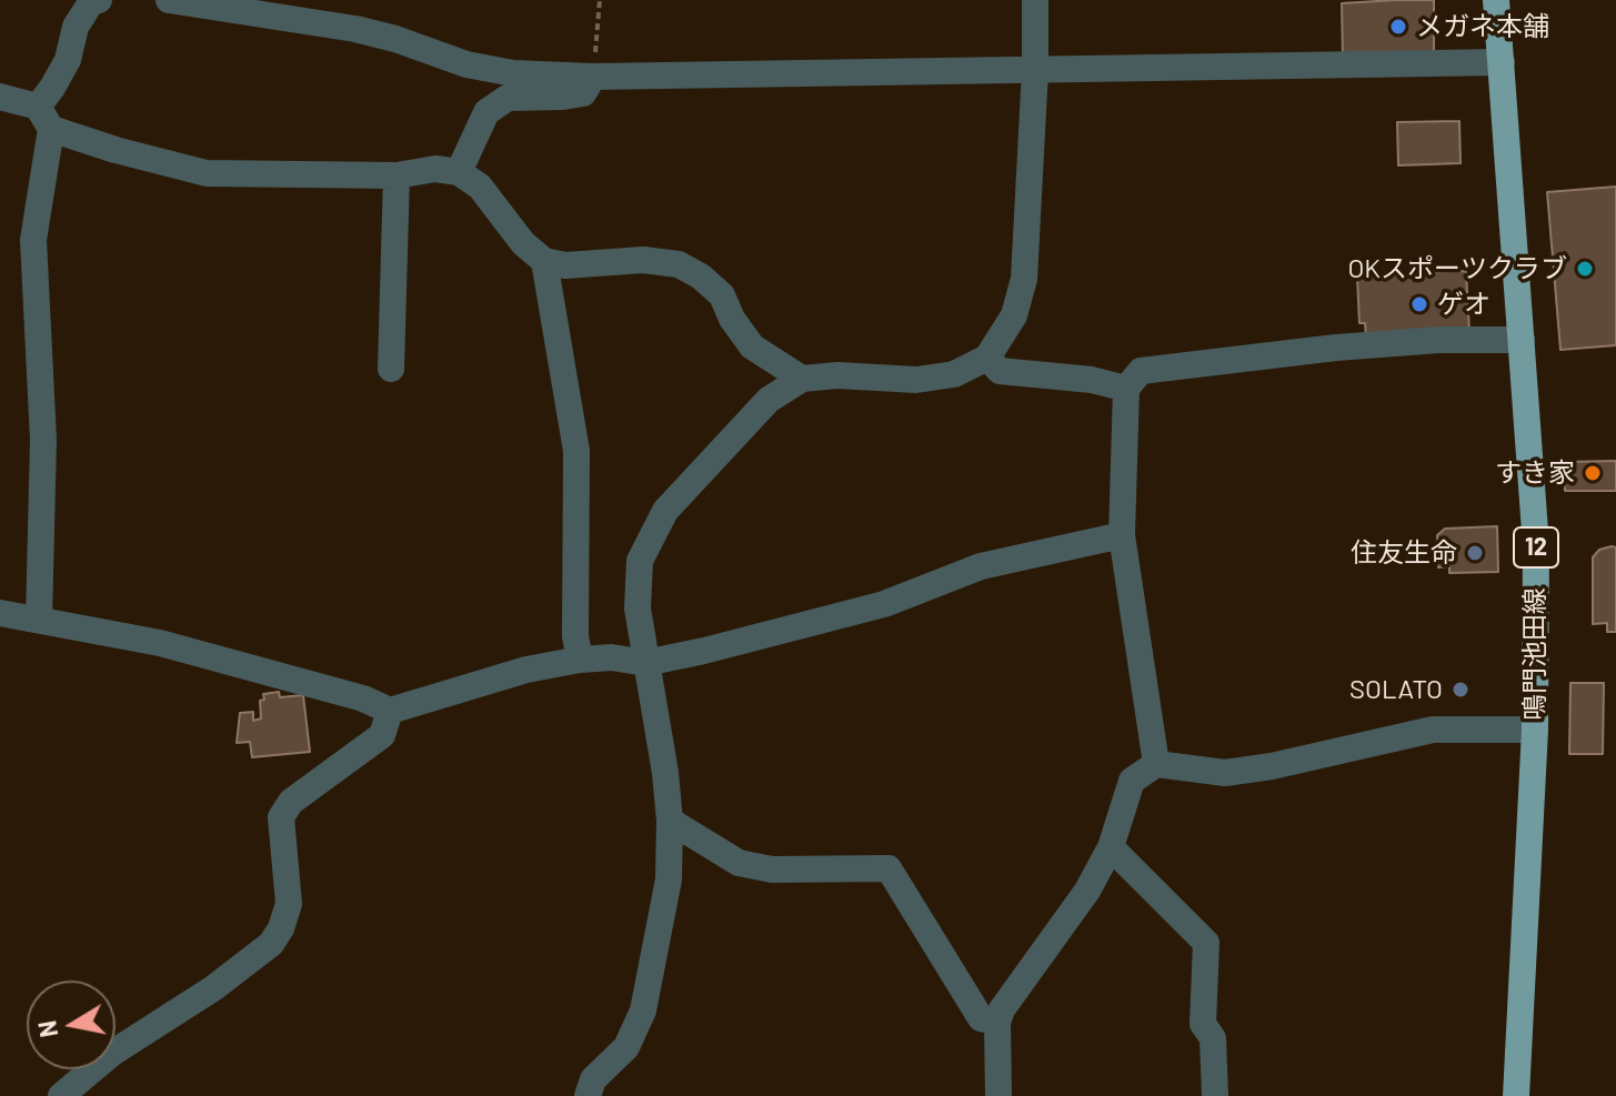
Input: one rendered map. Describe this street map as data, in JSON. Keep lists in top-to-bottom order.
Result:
{
  "streets": {
    "main road": ["12", "鳴門池田線"]
  },
  "places": [
    "メガネ本舗",
    "OKスポーツクラブ",
    "ゲオ",
    "すき家",
    "住友生命",
    "SOLATO"
  ],
  "north": "left"
}
